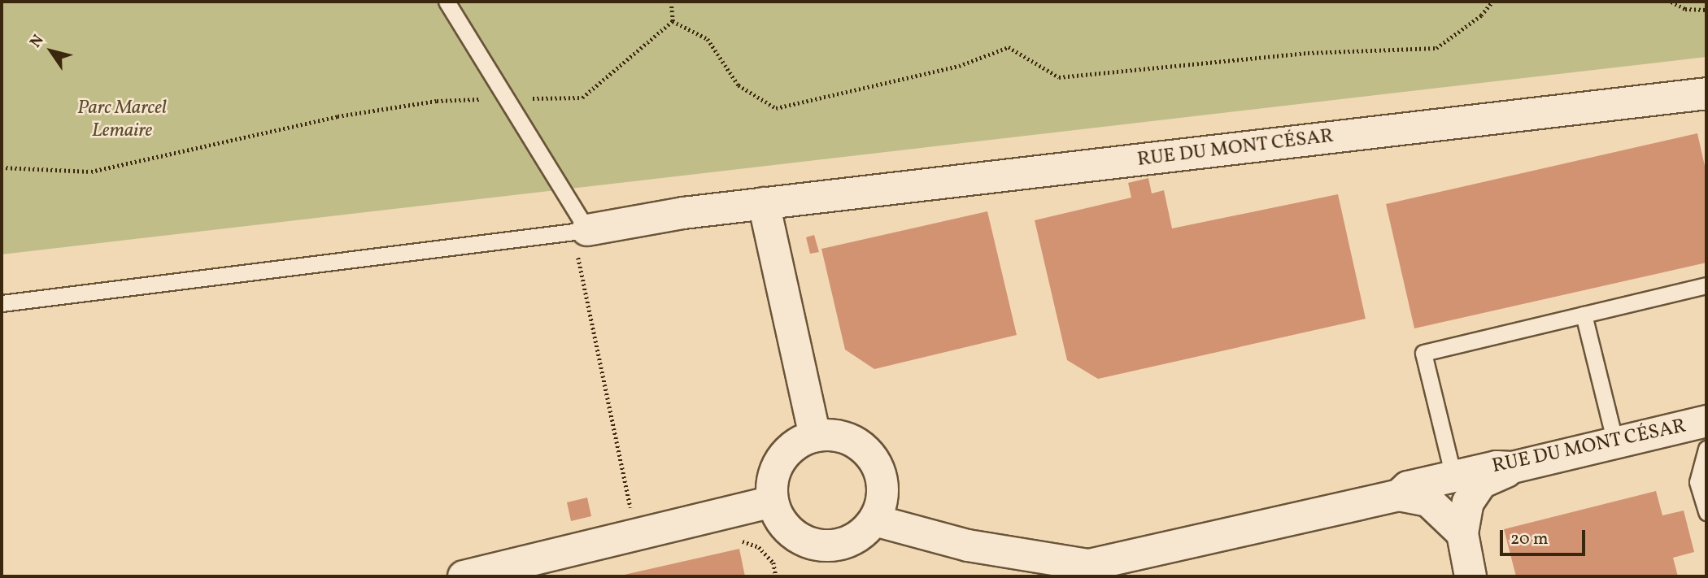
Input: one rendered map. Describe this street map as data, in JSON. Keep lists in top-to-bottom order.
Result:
{
  "streets": {
    "street": ["RUE DU MONT CÉSAR"]
  },
  "parks": ["Parc Marcel Lemaire"],
  "scale_bar": "20 m",
  "north": "top left"
}
